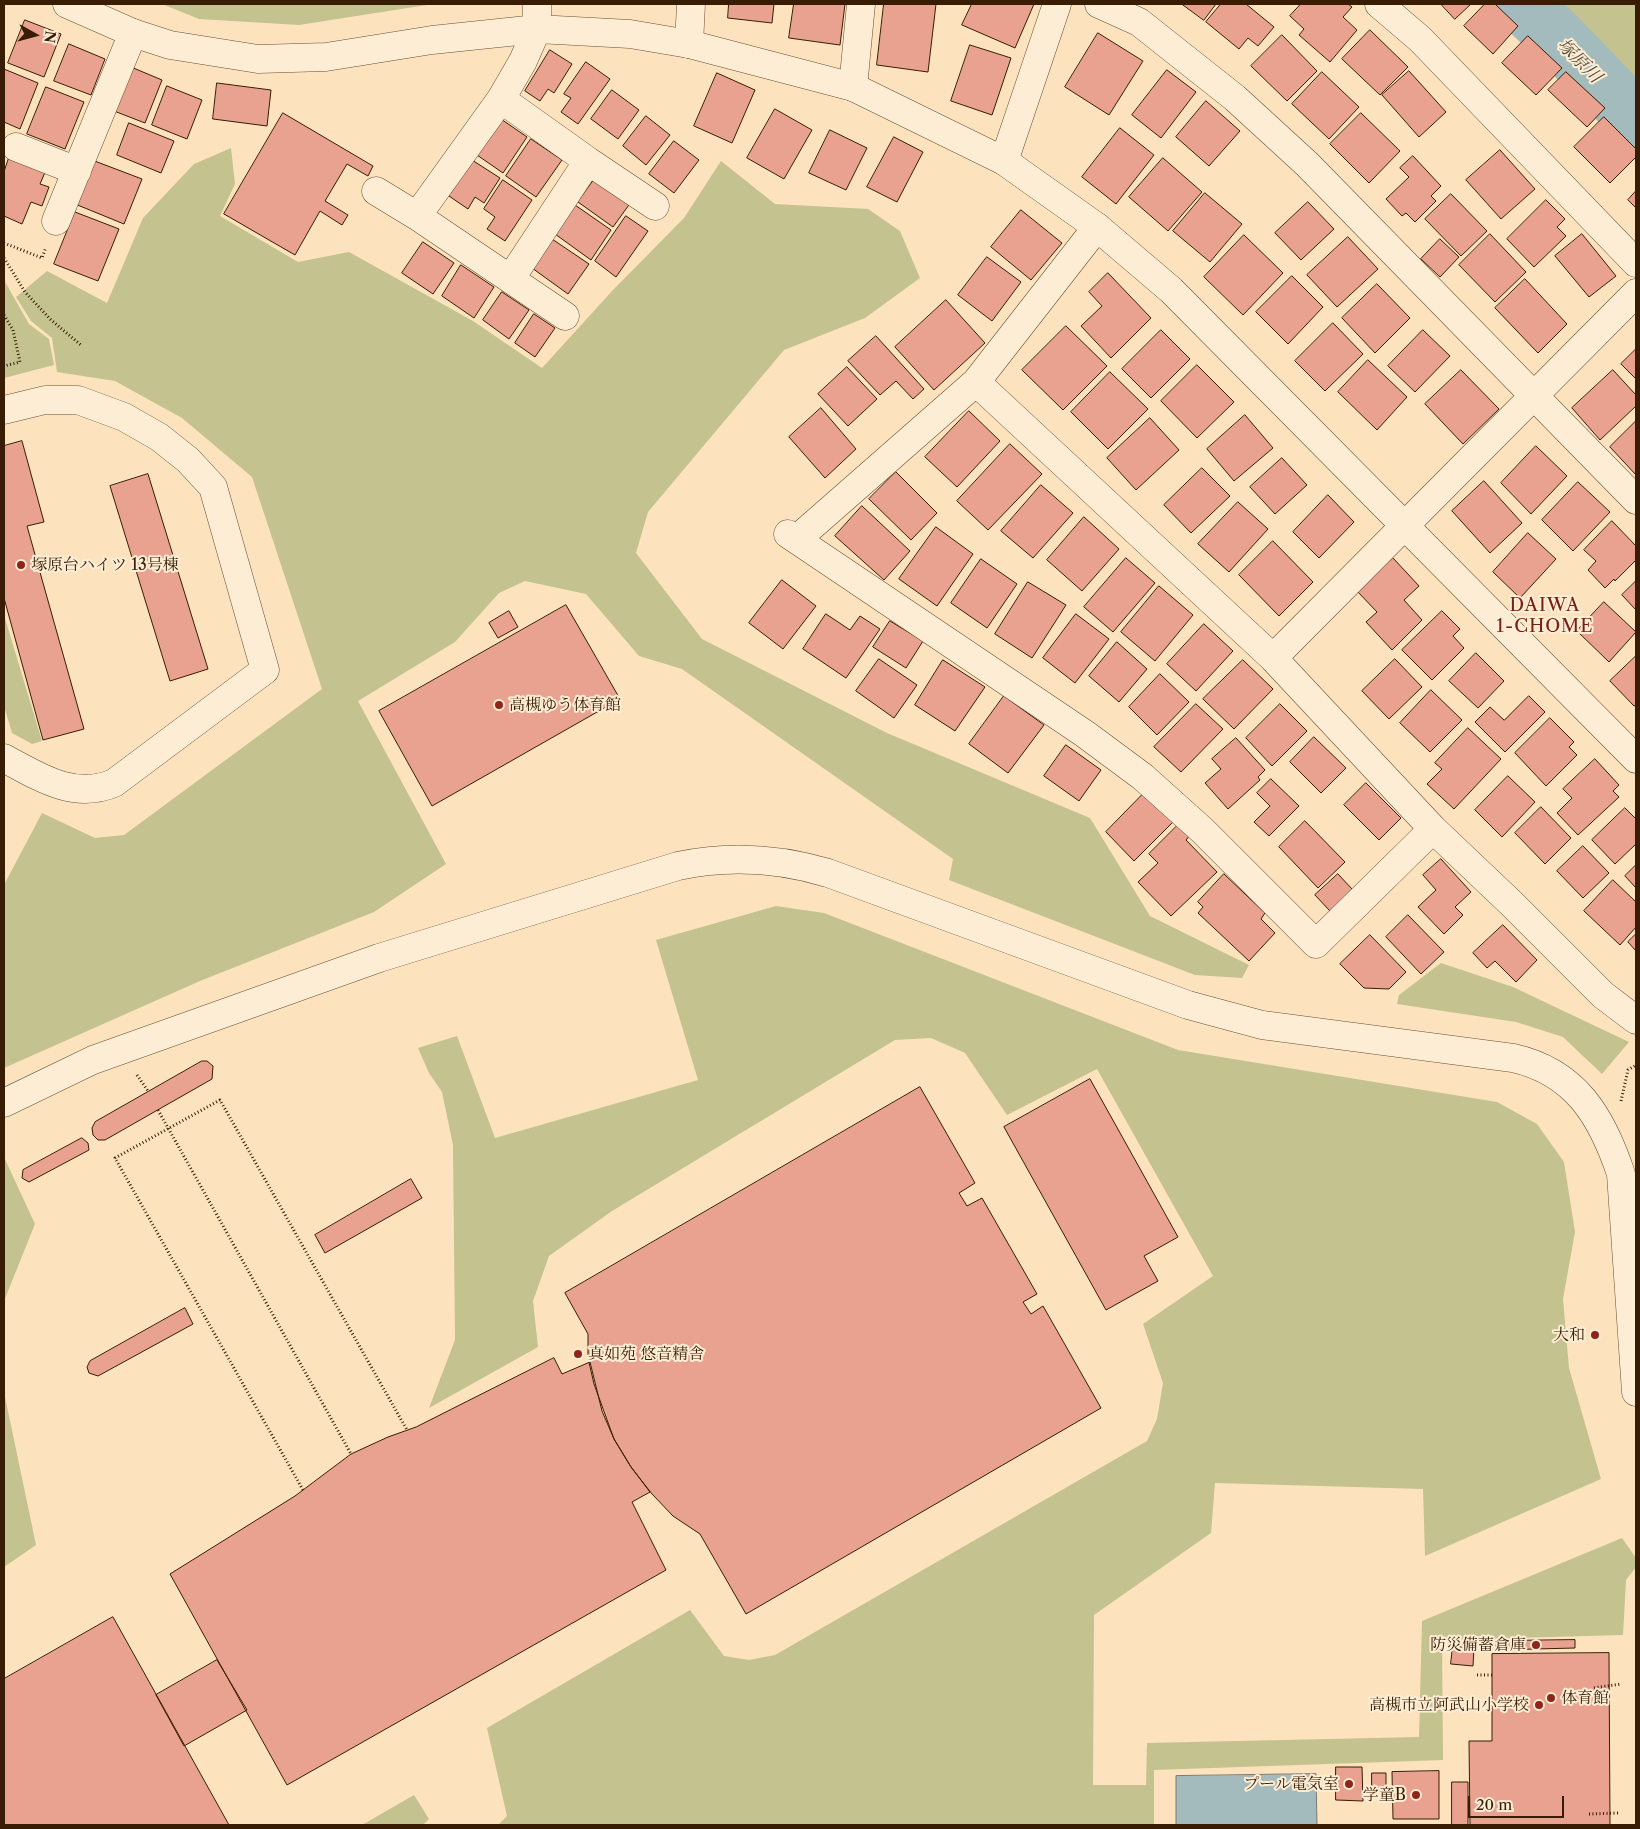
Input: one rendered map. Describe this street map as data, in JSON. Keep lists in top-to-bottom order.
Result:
{
  "districts": ["DAIWA 1-CHOME"],
  "water": ["塚原川"],
  "places": [
    "塚原台ハイツ 13号棟",
    "高槻ゆう体育館",
    "大和",
    "真如苑 悠音精舎",
    "防災備蓄倉庫",
    "体育館",
    "高槻市立阿武山小学校",
    "プール電気室",
    "学童B"
  ],
  "scale_bar": "20 m",
  "north": "right"
}
